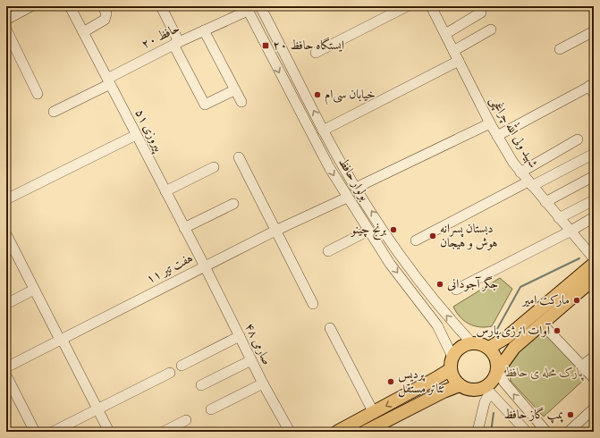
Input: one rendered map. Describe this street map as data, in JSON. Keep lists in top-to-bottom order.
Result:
{
  "streets": {
    "street": [
      "حافظ ۲۰",
      "پیروزی ۵۱",
      "شهید ولی الله چراغچی",
      "بولوار حافظ",
      "هفت تیر ۱۱",
      "صارمی ۴۸"
    ]
  },
  "crossings": [
    ["حافظ ۲۰", "پیروزی ۵۱"],
    ["حافظ ۲۰", "بولوار حافظ"],
    ["پیروزی ۵۱", "هفت تیر ۱۱"],
    ["پیروزی ۵۱", "صارمی ۴۸"],
    ["بولوار حافظ", "هفت تیر ۱۱"],
    ["هفت تیر ۱۱", "صارمی ۴۸"]
  ],
  "parks": ["پارک محله ی حافظ"],
  "places": {
    "transit": ["ایستگاه حافظ ۲۰"],
    "other": [
      "خیابان سی‌ام",
      "برنج چینو",
      "دبستان پسرانه هوش و هیجان",
      "جگر آجودانی",
      "مارکت امیر",
      "آوات انرژی پارس",
      "پردیس تئاتر مستقل",
      "پمپ گاز حافظ"
    ]
  }
}
